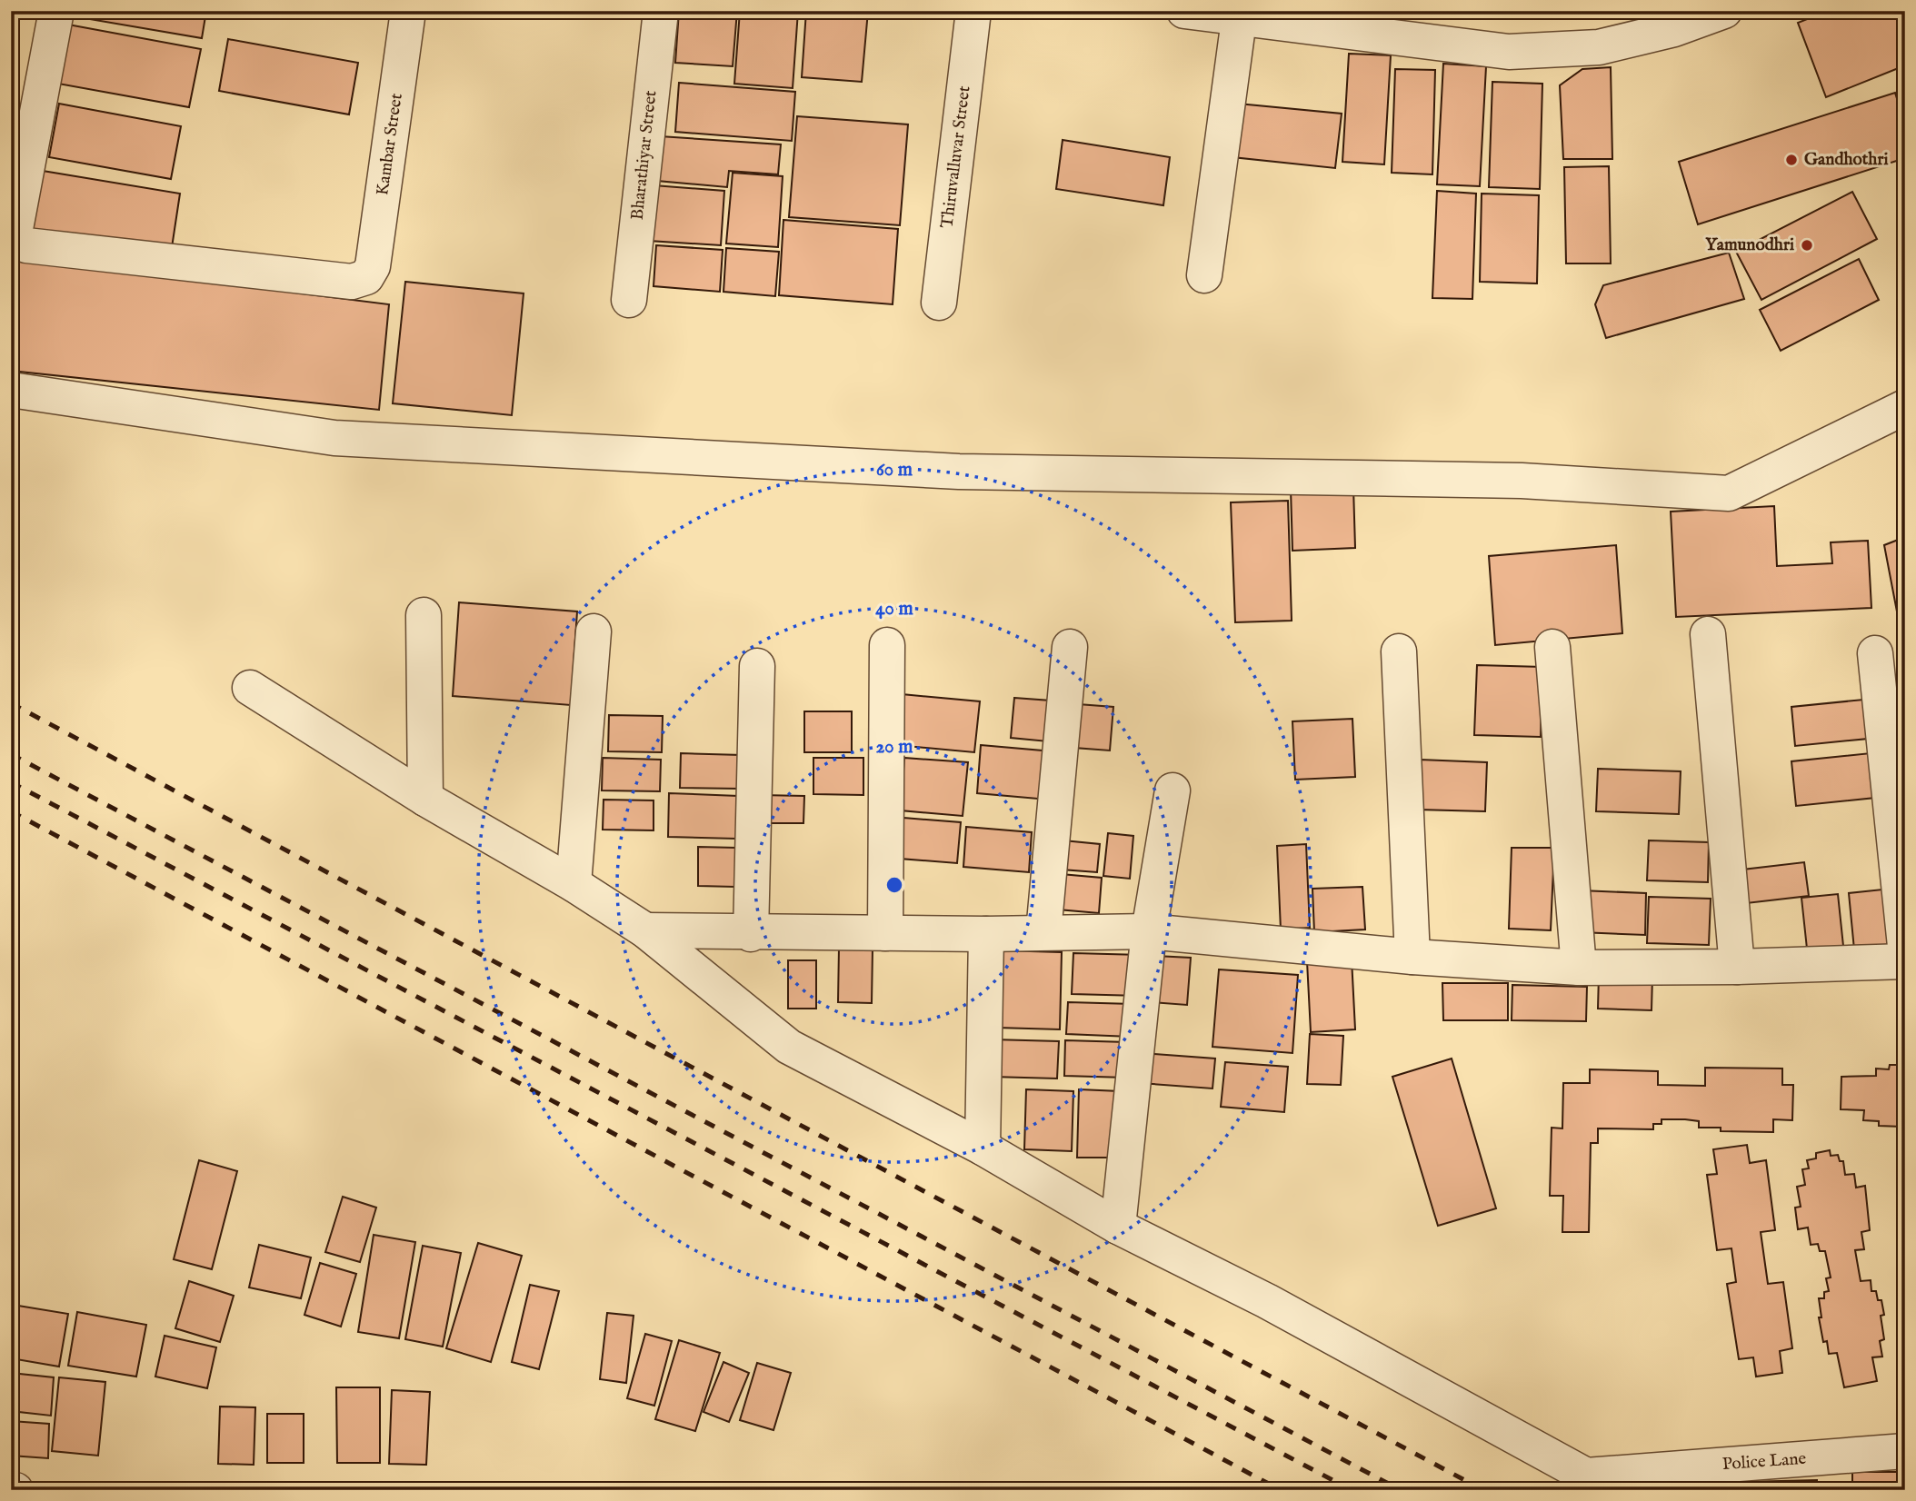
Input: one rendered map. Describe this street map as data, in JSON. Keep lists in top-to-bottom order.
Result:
{
  "streets": {
    "street": [
      "Kambar Street",
      "Bharathiyar Street",
      "Thiruvalluvar Street",
      "Police Lane"
    ]
  },
  "places": ["Gandhothri", "Yamunodhri"],
  "rings": ["60 m", "40 m", "20 m"]
}
